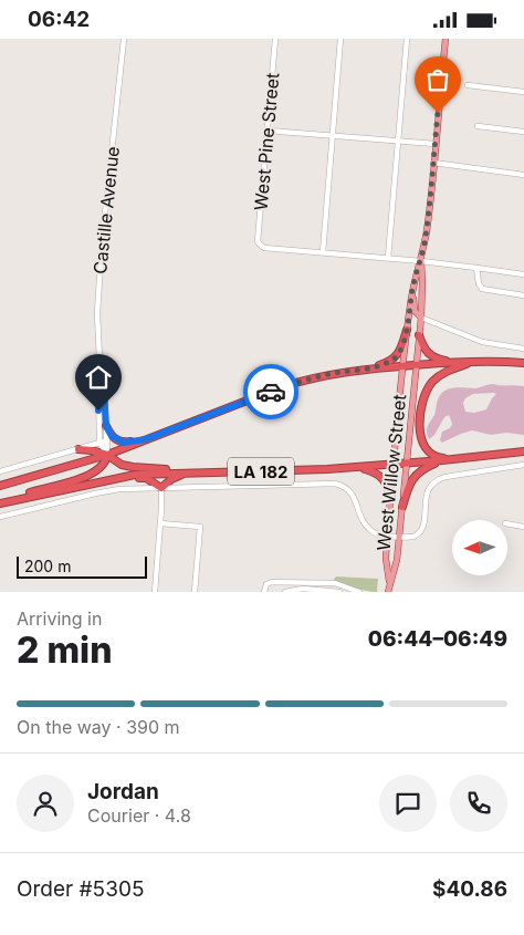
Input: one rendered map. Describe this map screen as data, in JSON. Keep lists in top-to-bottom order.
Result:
{
  "streets": {
    "highway": ["LA 182"],
    "main road": ["West Willow Street"],
    "street": ["West Pine Street", "Castille Avenue"]
  },
  "crossings": [
    ["LA 182", "West Willow Street"]
  ],
  "scale_bar": "200 m",
  "north": "left",
  "page": {
    "status": "06:42",
    "scale": "200 m",
    "heading": ["2 min", "Arriving in", "06:44–06:49"],
    "panel": [
      "Jordan",
      "Courier · 4.8",
      "Order #5305",
      "$40.86"
    ],
    "bar": "On the way · 390 m"
  }
}
